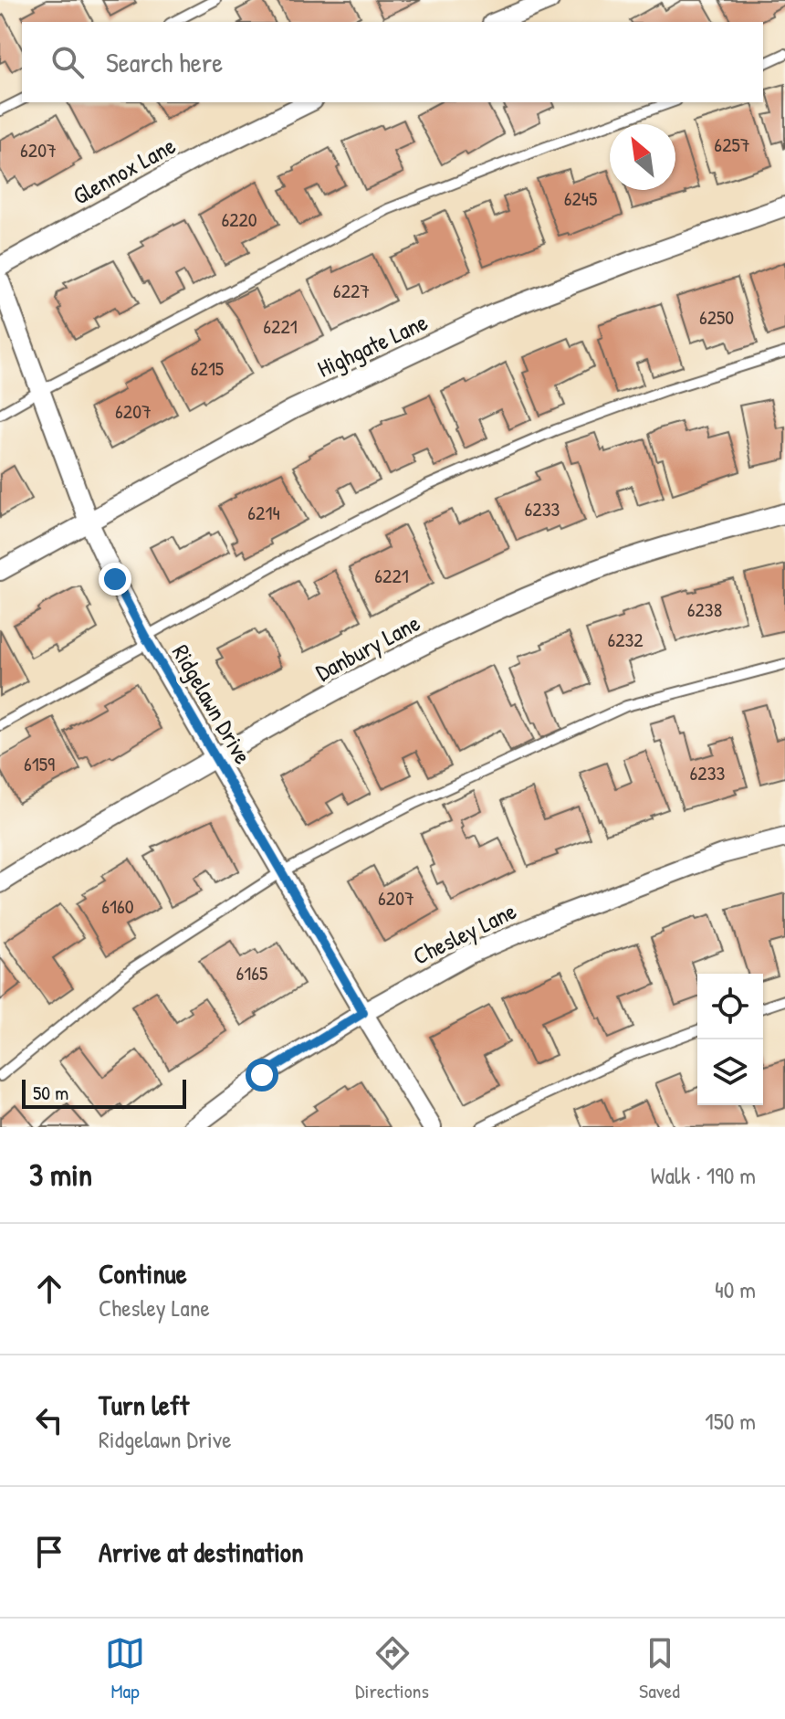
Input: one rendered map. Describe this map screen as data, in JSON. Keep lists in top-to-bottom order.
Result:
{
  "streets": {
    "street": [
      "Glennox Lane",
      "Highgate Lane",
      "Danbury Lane",
      "Ridgelawn Drive",
      "Chesley Lane"
    ]
  },
  "crossings": [
    ["Highgate Lane", "Ridgelawn Drive"],
    ["Danbury Lane", "Ridgelawn Drive"],
    ["Ridgelawn Drive", "Chesley Lane"]
  ],
  "house_numbers": [
    "6257",
    "6207",
    "6245",
    "6220",
    "6227",
    "6250",
    "6221",
    "6215",
    "6207",
    "6233",
    "6214",
    "6221",
    "6238",
    "6232",
    "6159",
    "6233",
    "6207",
    "6160",
    "6165"
  ],
  "scale_bar": "50 m",
  "north": "top left",
  "page": {
    "search": "Search here",
    "scale": "50 m",
    "heading": ["3 min", "Walk · 190 m"],
    "list": [
      ["Continue", "Chesley Lane", "40 m"],
      ["Turn left", "Ridgelawn Drive", "150 m"],
      "Arrive at destination"
    ],
    "nav": ["Map", "Directions", "Saved"]
  }
}
